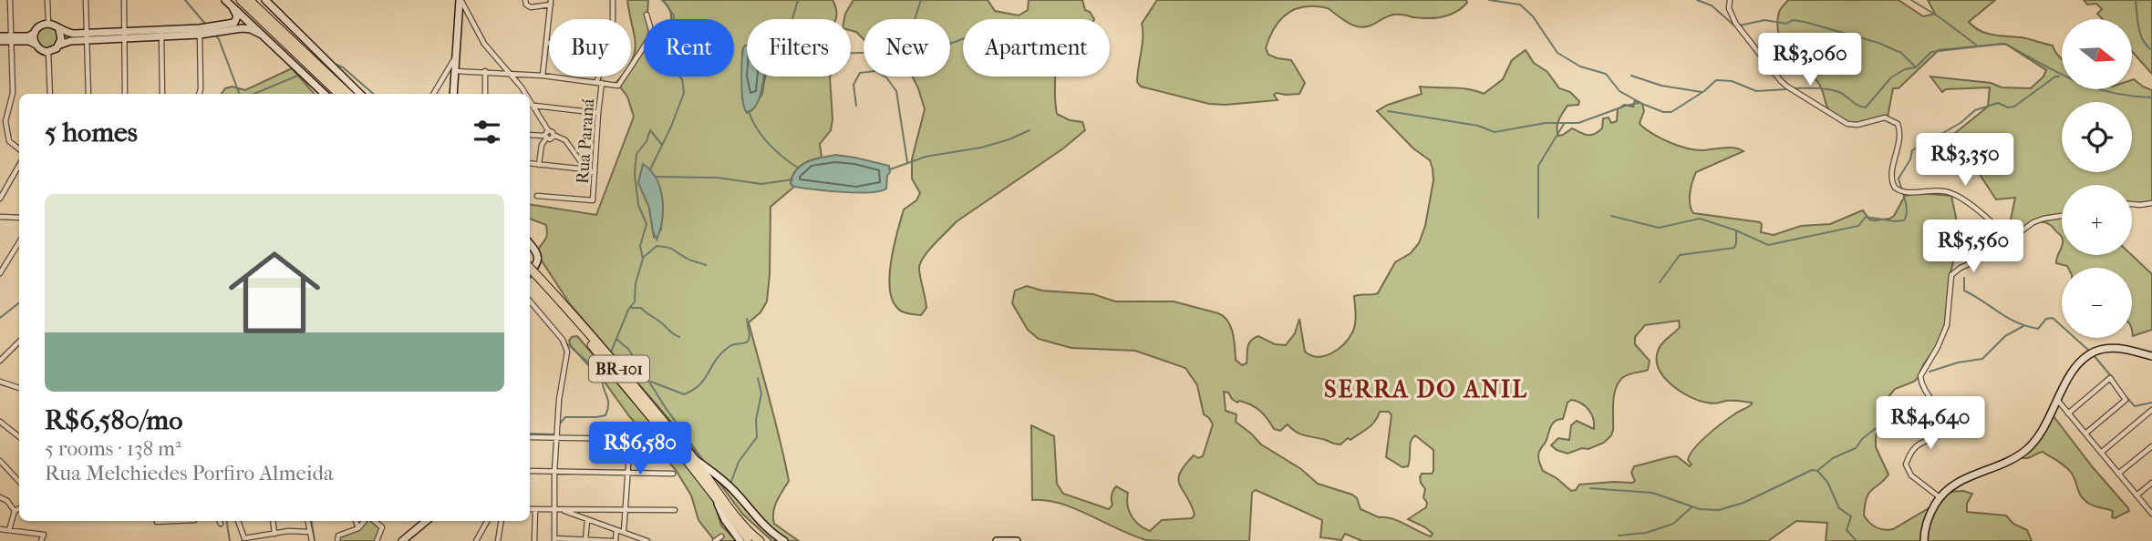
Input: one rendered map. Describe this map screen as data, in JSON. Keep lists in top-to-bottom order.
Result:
{
  "streets": {
    "highway": ["BR-101"],
    "street": ["Rua Paraná"]
  },
  "districts": ["SERRA DO ANIL"],
  "north": "right",
  "page": {
    "map_buttons": ["+", "−"],
    "chip": [
      "Buy",
      "Rent",
      "Filters",
      "New",
      "Apartment"
    ],
    "price": [
      "R$3,060",
      "R$3,350",
      "R$5,560",
      "R$4,640",
      "R$6,580"
    ],
    "heading": "5 homes",
    "list": [
      {
        "name": "R$6,580/mo",
        "note": "5 rooms · 138 m² · Rua Melchiedes Porfiro Almeida"
      }
    ]
  }
}
